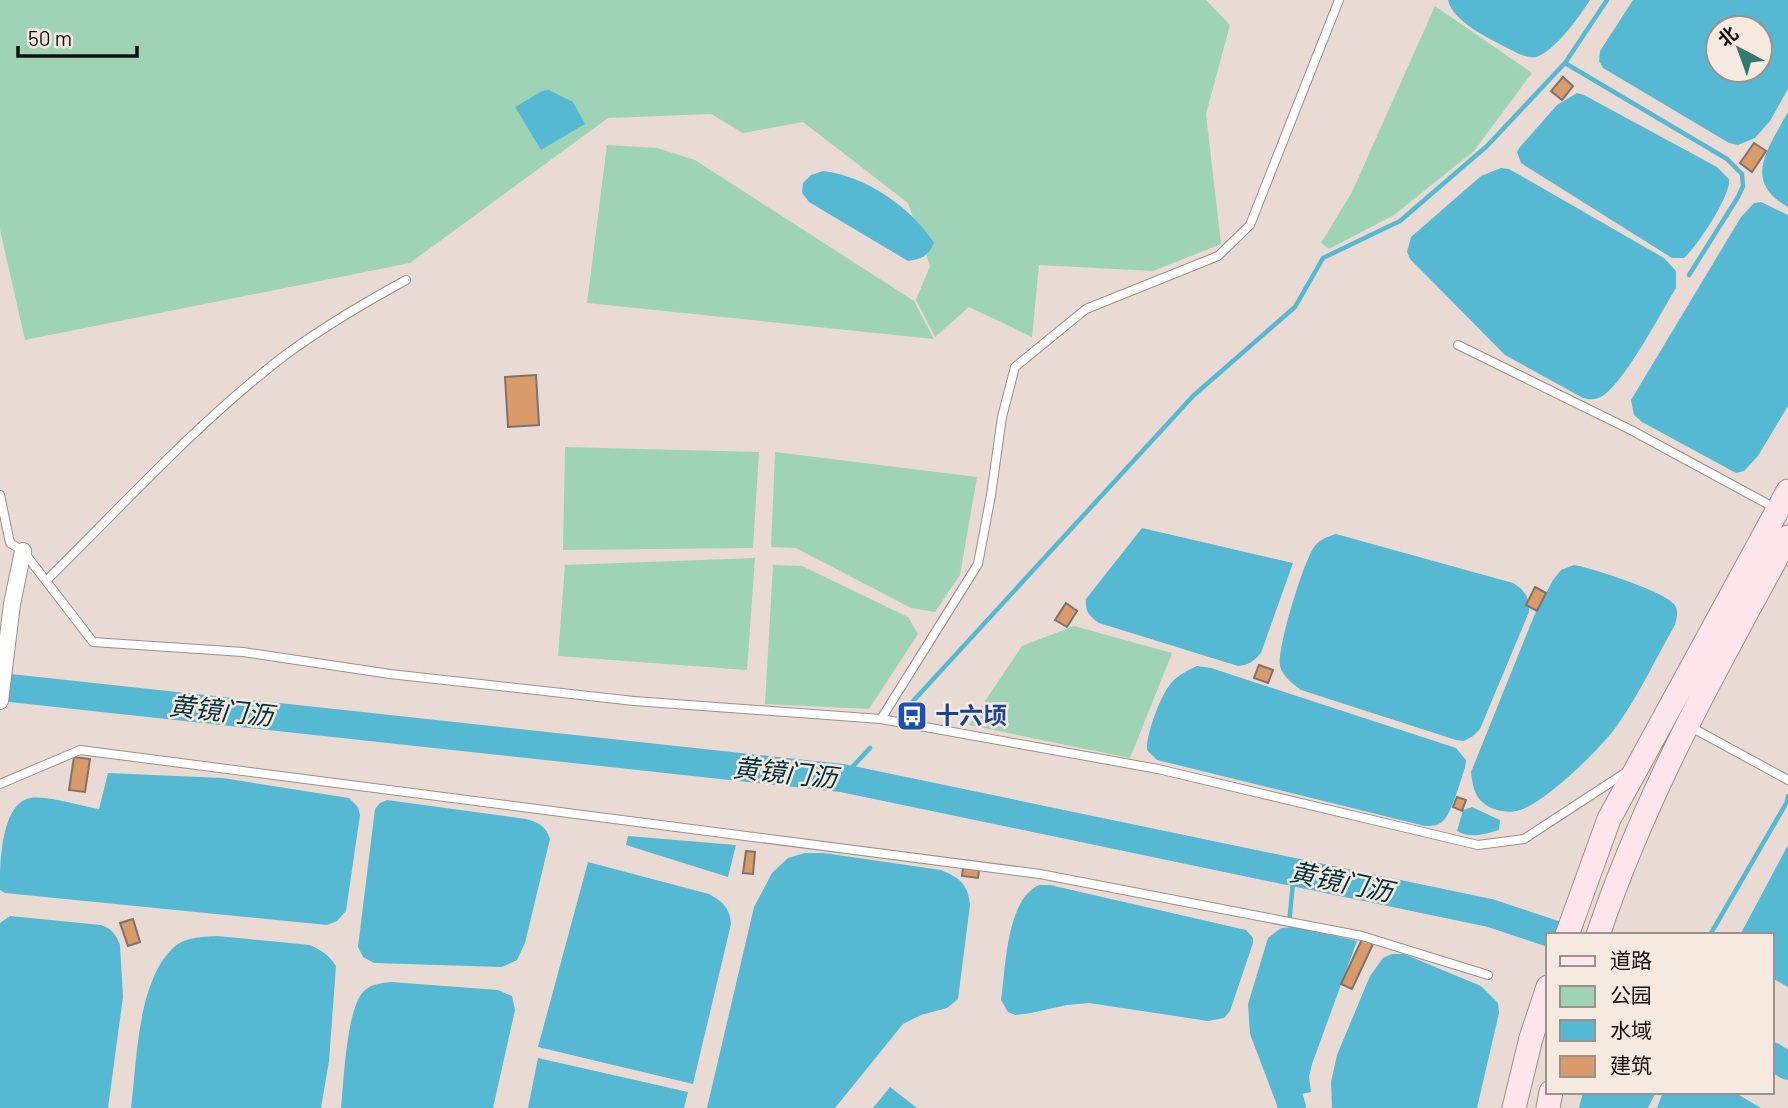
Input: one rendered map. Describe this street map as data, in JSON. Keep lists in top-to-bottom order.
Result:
{
  "water": ["黄镜门沥"],
  "places": {
    "bus stop": ["十六顷"]
  },
  "legend": [
    "道路",
    "公园",
    "水域",
    "建筑"
  ],
  "scale_bar": "50 m",
  "north": "top left"
}
